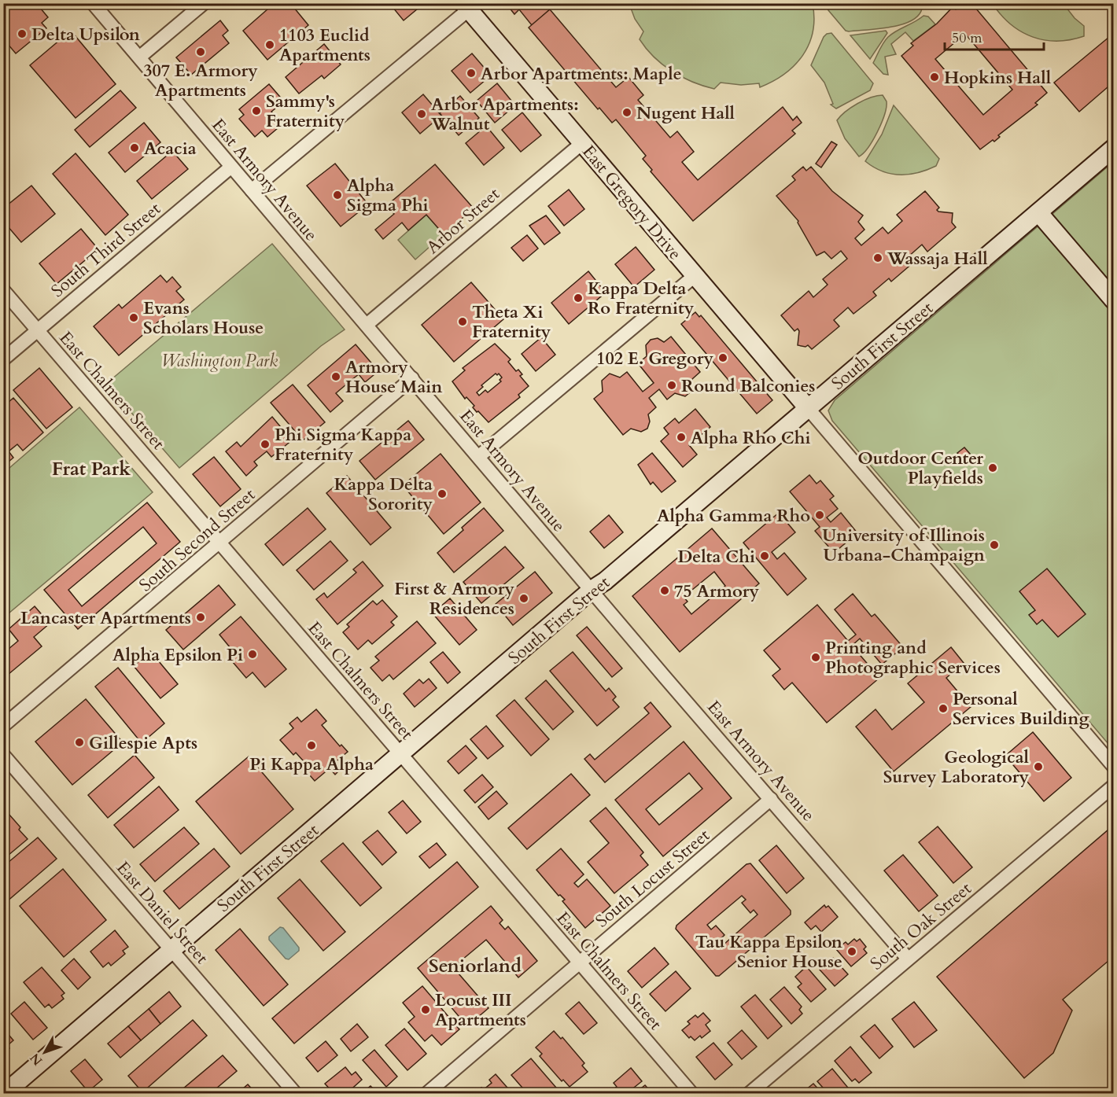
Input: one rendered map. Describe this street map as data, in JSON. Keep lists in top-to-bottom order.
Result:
{
  "streets": {
    "street": [
      "East Armory Avenue",
      "East Gregory Drive",
      "Arbor Street",
      "South Third Street",
      "South First Street",
      "East Chalmers Street",
      "South Second Street",
      "South Locust Street",
      "East Daniel Street",
      "South Oak Street"
    ]
  },
  "crossings": [
    ["East Armory Avenue", "Arbor Street"],
    ["East Armory Avenue", "South Third Street"],
    ["East Armory Avenue", "South First Street"],
    ["East Armory Avenue", "South Second Street"],
    ["East Armory Avenue", "South Locust Street"],
    ["East Armory Avenue", "South Oak Street"],
    ["East Gregory Drive", "Arbor Street"],
    ["East Gregory Drive", "South First Street"],
    ["South Third Street", "East Chalmers Street"],
    ["South First Street", "East Chalmers Street"],
    ["South First Street", "East Daniel Street"],
    ["East Chalmers Street", "South Second Street"],
    ["East Chalmers Street", "South Locust Street"]
  ],
  "districts": ["Frat Park", "Seniorland"],
  "parks": ["Washington Park"],
  "places": [
    "Delta Upsilon",
    "1103 Euclid Apartments",
    "307 E. Armory Apartments",
    "Arbor Apartments: Maple",
    "Hopkins Hall",
    "Sammy's Fraternity",
    "Nugent Hall",
    "Arbor Apartments: Walnut",
    "Acacia",
    "Alpha Sigma Phi",
    "Wassaja Hall",
    "Kappa Delta Ro Fraternity",
    "Evans Scholars House",
    "Theta Xi Fraternity",
    "102 E. Gregory",
    "Armory House Main",
    "Round Balconies",
    "Alpha Rho Chi",
    "Phi Sigma Kappa Fraternity",
    "Outdoor Center Playfields",
    "Kappa Delta Sorority",
    "Alpha Gamma Rho",
    "University of Illinois Urbana-Champaign",
    "Delta Chi",
    "75 Armory",
    "First & Armory Residences",
    "Lancaster Apartments",
    "Alpha Epsilon Pi",
    "Printing and Photographic Services",
    "Personal Services Building",
    "Gillespie Apts",
    "Pi Kappa Alpha",
    "Geological Survey Laboratory",
    "Tau Kappa Epsilon Senior House",
    "Locust III Apartments"
  ],
  "scale_bar": "50 m",
  "north": "bottom left"
}
